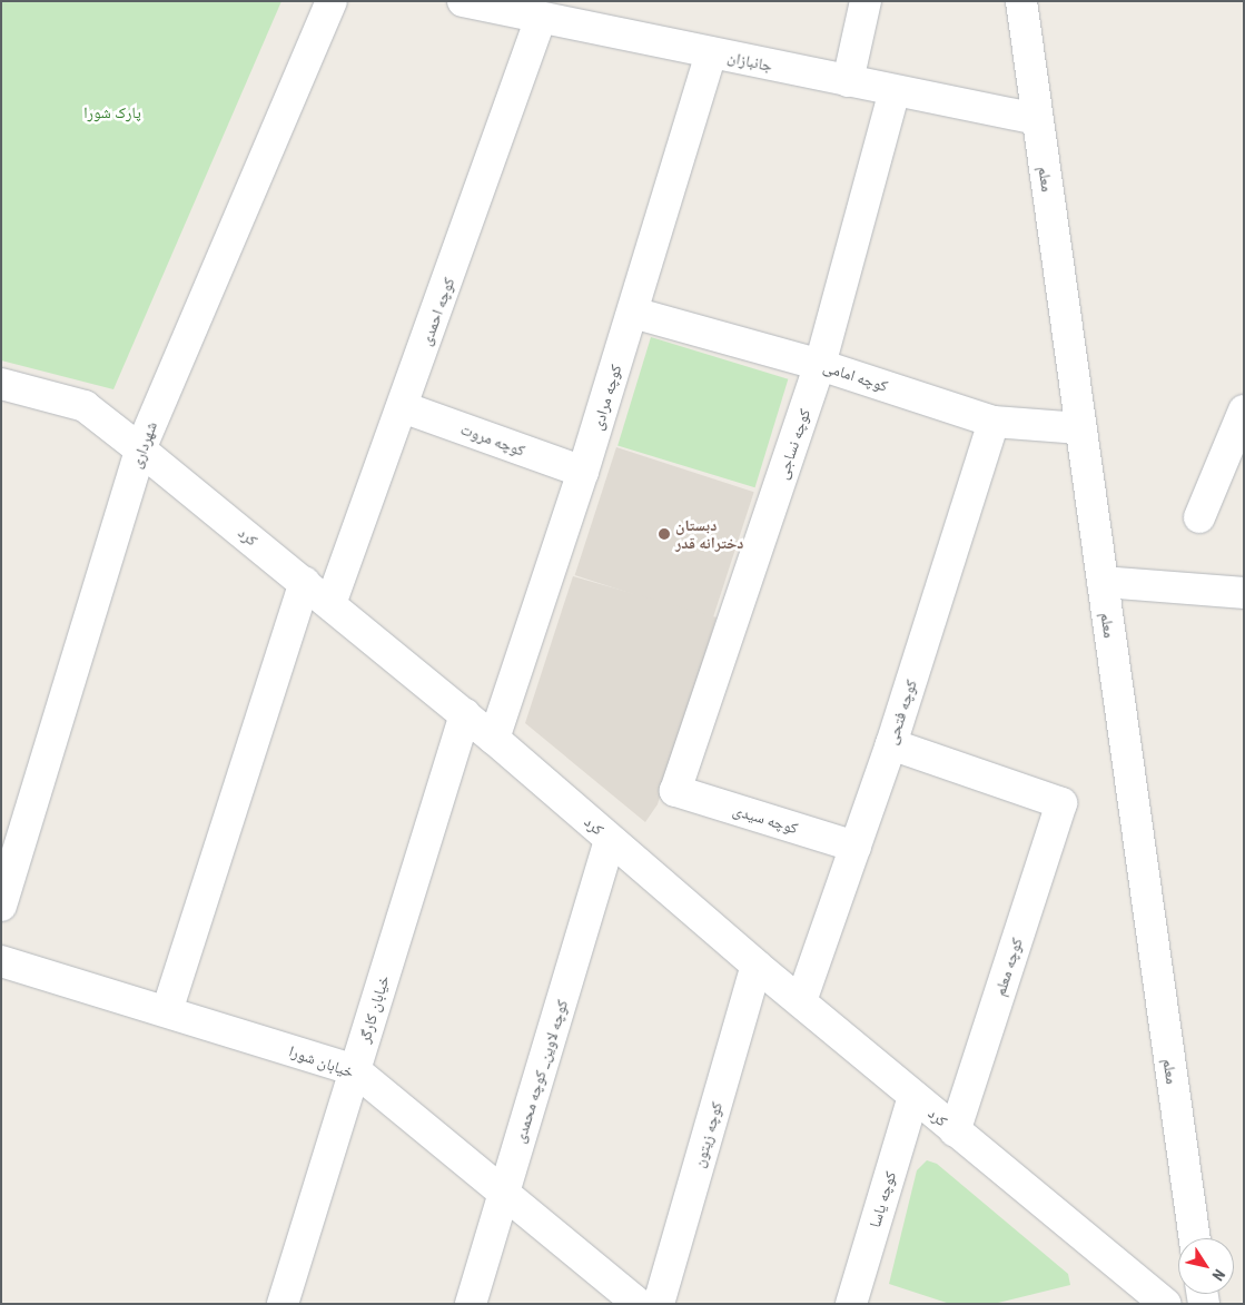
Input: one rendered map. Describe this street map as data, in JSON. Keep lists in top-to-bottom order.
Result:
{
  "streets": {
    "street": [
      "جانبازان",
      "معلم",
      "کوچه احمدی",
      "کوچه امامی",
      "کوچه مرادی",
      "کوچه مروت",
      "کوچه نساجی",
      "شهرداری",
      "کرد",
      "کوچه فتحی",
      "کوچه سیدی",
      "کوچه معلم",
      "خیابان کارگر",
      "خیابان شورا",
      "کوچه لاوین_ کوچه محمدی",
      "کوچه زیتون",
      "کوچه یاسا"
    ]
  },
  "crossings": [
    ["جانبازان", "معلم"],
    ["جانبازان", "کوچه احمدی"],
    ["جانبازان", "کوچه مرادی"],
    ["جانبازان", "کوچه نساجی"],
    ["معلم", "کوچه امامی"],
    ["کوچه احمدی", "کوچه مروت"],
    ["کوچه احمدی", "کرد"],
    ["کوچه امامی", "کوچه مرادی"],
    ["کوچه امامی", "کوچه نساجی"],
    ["کوچه امامی", "کوچه فتحی"],
    ["کوچه مرادی", "کوچه مروت"],
    ["کوچه مرادی", "کرد"],
    ["کوچه نساجی", "کوچه سیدی"],
    ["شهرداری", "کرد"],
    ["کرد", "کوچه فتحی"],
    ["کرد", "کوچه معلم"],
    ["کرد", "خیابان کارگر"],
    ["کرد", "کوچه لاوین_ کوچه محمدی"],
    ["کرد", "کوچه زیتون"],
    ["کرد", "کوچه یاسا"],
    ["کوچه فتحی", "کوچه سیدی"],
    ["کوچه فتحی", "کوچه معلم"],
    ["خیابان کارگر", "خیابان شورا"],
    ["خیابان شورا", "کوچه لاوین_ کوچه محمدی"]
  ],
  "parks": ["پارک شورا"],
  "places": ["دبستان دخترانه قدر"],
  "north": "bottom right"
}
